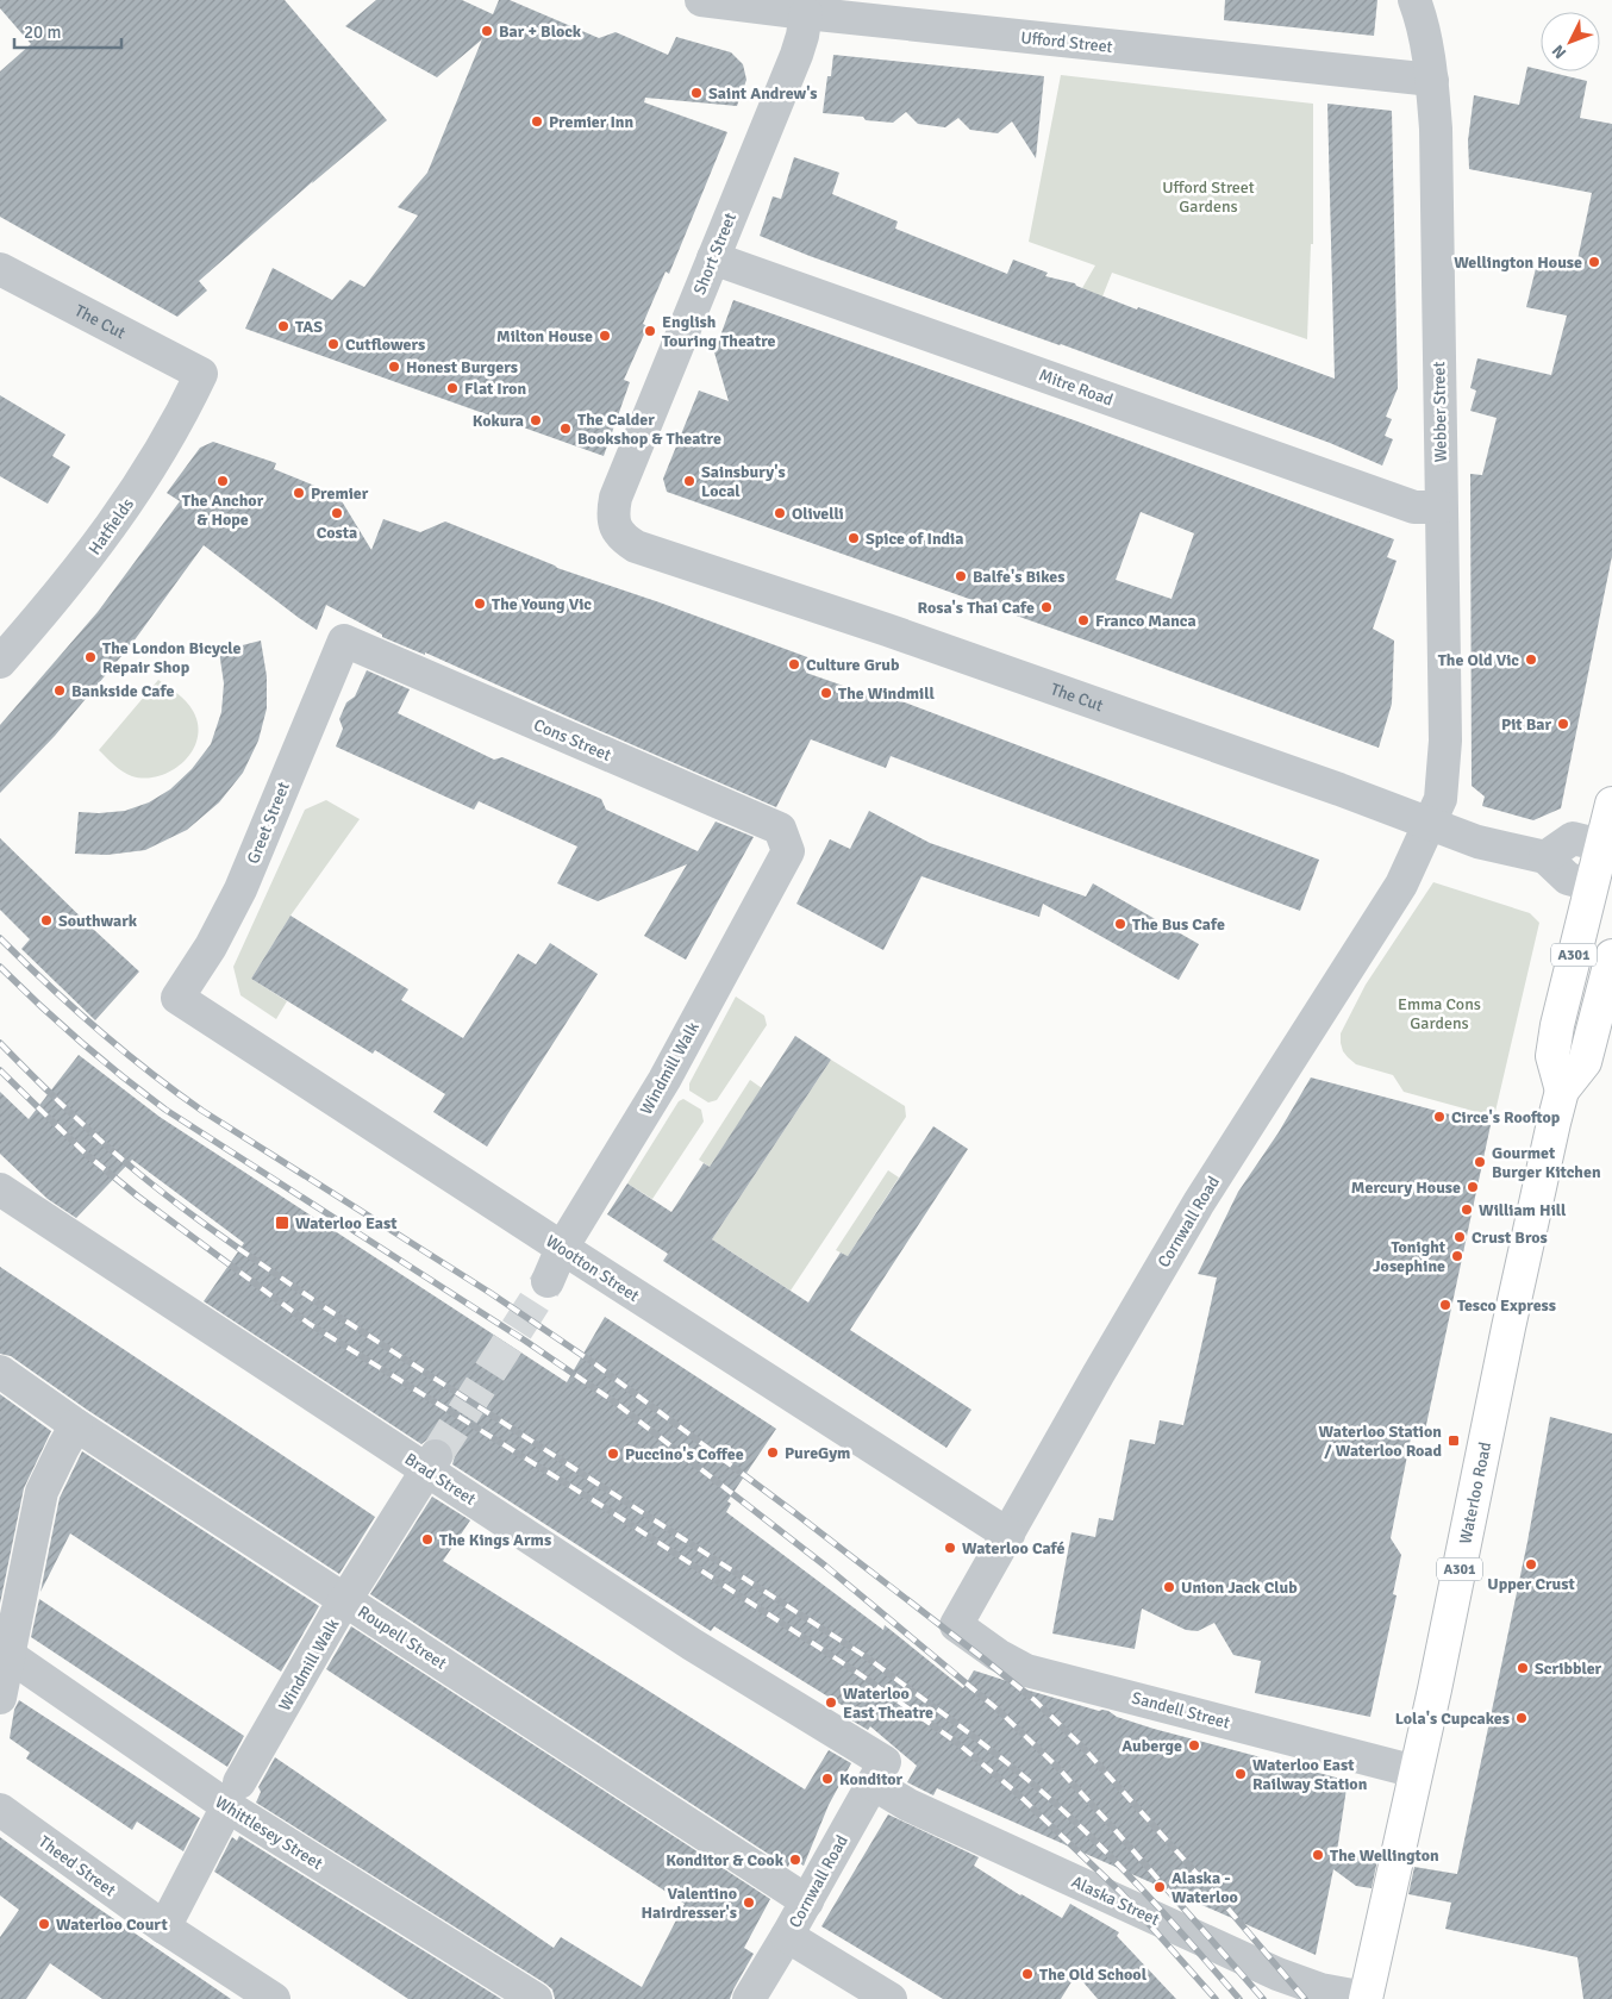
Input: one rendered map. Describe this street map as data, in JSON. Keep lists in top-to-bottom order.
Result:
{
  "streets": {
    "main road": ["A301", "Waterloo Road"],
    "street": [
      "Ufford Street",
      "Short Street",
      "The Cut",
      "Mitre Road",
      "Webber Street",
      "Hatfields",
      "Cons Street",
      "Greet Street",
      "Windmill Walk",
      "Cornwall Road",
      "Wootton Street",
      "Brad Street",
      "Roupell Street",
      "Sandell Street",
      "Whittlesey Street",
      "Theed Street",
      "Alaska Street"
    ]
  },
  "crossings": [
    ["Ufford Street", "Short Street"],
    ["Ufford Street", "Webber Street"],
    ["Short Street", "The Cut"],
    ["Short Street", "Mitre Road"],
    ["The Cut", "Webber Street"],
    ["The Cut", "Hatfields"],
    ["The Cut", "Cornwall Road"],
    ["The Cut", "Waterloo Road"],
    ["Mitre Road", "Webber Street"],
    ["Webber Street", "Cornwall Road"],
    ["Cons Street", "Greet Street"],
    ["Cons Street", "Windmill Walk"],
    ["Greet Street", "Wootton Street"],
    ["Windmill Walk", "Wootton Street"],
    ["Windmill Walk", "Brad Street"],
    ["Windmill Walk", "Roupell Street"],
    ["Windmill Walk", "Whittlesey Street"],
    ["Windmill Walk", "Theed Street"],
    ["Cornwall Road", "Wootton Street"],
    ["Cornwall Road", "Brad Street"],
    ["Cornwall Road", "Roupell Street"],
    ["Cornwall Road", "Sandell Street"],
    ["Cornwall Road", "Alaska Street"],
    ["Brad Street", "Alaska Street"],
    ["Waterloo Road", "Sandell Street"],
    ["Waterloo Road", "Alaska Street"]
  ],
  "parks": ["Ufford Street Gardens", "Emma Cons Gardens"],
  "places": {
    "other": [
      "Bar + Block",
      "Saint Andrew's",
      "Premier Inn",
      "Wellington House",
      "TAS",
      "English Touring Theatre",
      "Milton House",
      "Cutflowers",
      "Honest Burgers",
      "Flat Iron",
      "Kokura",
      "The Calder Bookshop & Theatre",
      "The Anchor & Hope",
      "Sainsbury's Local",
      "Premier",
      "Costa",
      "Olivelli",
      "Spice of India",
      "Balfe's Bikes",
      "The Young Vic",
      "Rosa's Thai Cafe",
      "Franco Manca",
      "The London Bicycle Repair Shop",
      "The Old Vic",
      "Culture Grub",
      "Bankside Cafe",
      "The Windmill",
      "Pit Bar",
      "Southwark",
      "The Bus Cafe",
      "Circe's Rooftop",
      "Gourmet Burger Kitchen",
      "Mercury House",
      "William Hill",
      "Crust Bros",
      "Tonight Josephine",
      "Tesco Express",
      "PureGym",
      "Puccino's Coffee",
      "The Kings Arms",
      "Waterloo Café",
      "Upper Crust",
      "Union Jack Club",
      "Scribbler",
      "Waterloo East Theatre",
      "Lola's Cupcakes",
      "Auberge",
      "Waterloo East Railway Station",
      "Konditor",
      "The Wellington",
      "Konditor & Cook",
      "Alaska - Waterloo",
      "Valentino Hairdresser's",
      "Waterloo Court",
      "The Old School"
    ],
    "transit": ["Waterloo East", "Waterloo Station / Waterloo Road"]
  },
  "scale_bar": "20 m",
  "north": "bottom left"
}
